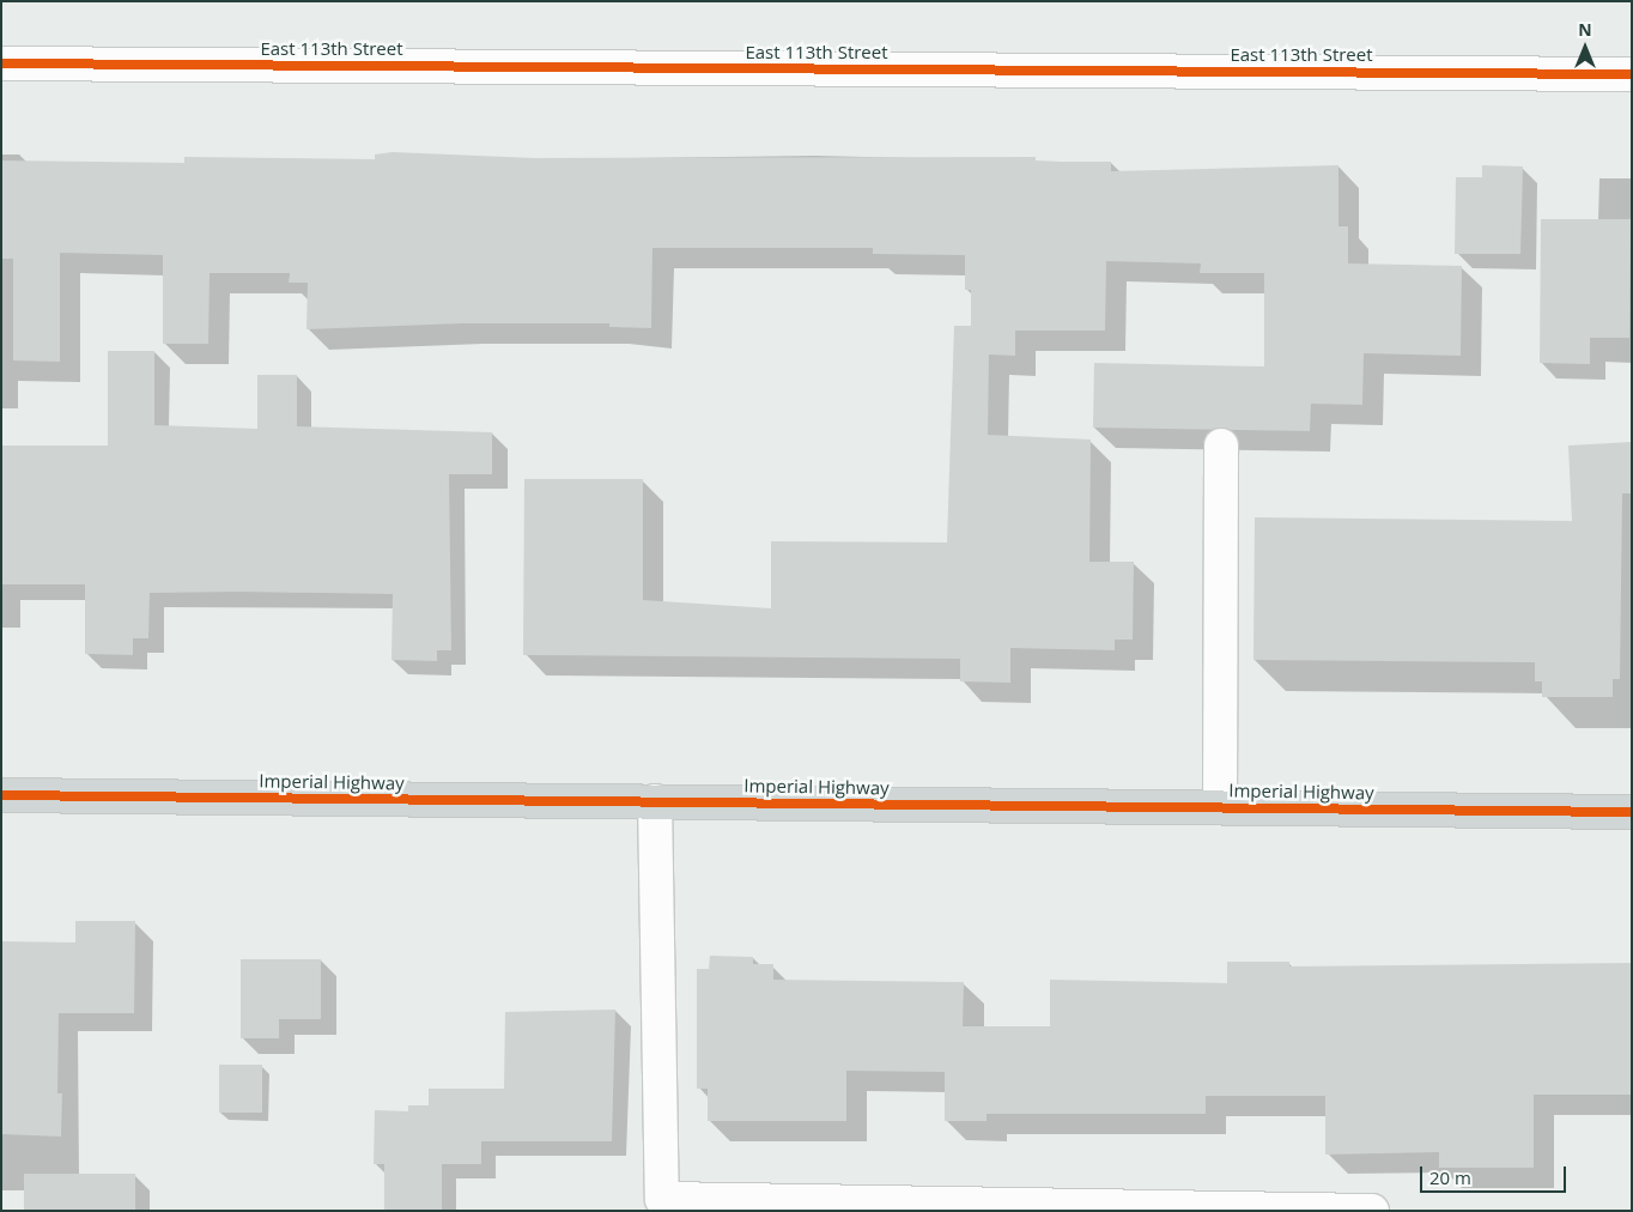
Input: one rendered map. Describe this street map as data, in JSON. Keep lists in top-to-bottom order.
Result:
{
  "streets": {
    "main road": ["Imperial Highway"],
    "street": ["East 113th Street"]
  },
  "scale_bar": "20 m",
  "north": "top"
}
